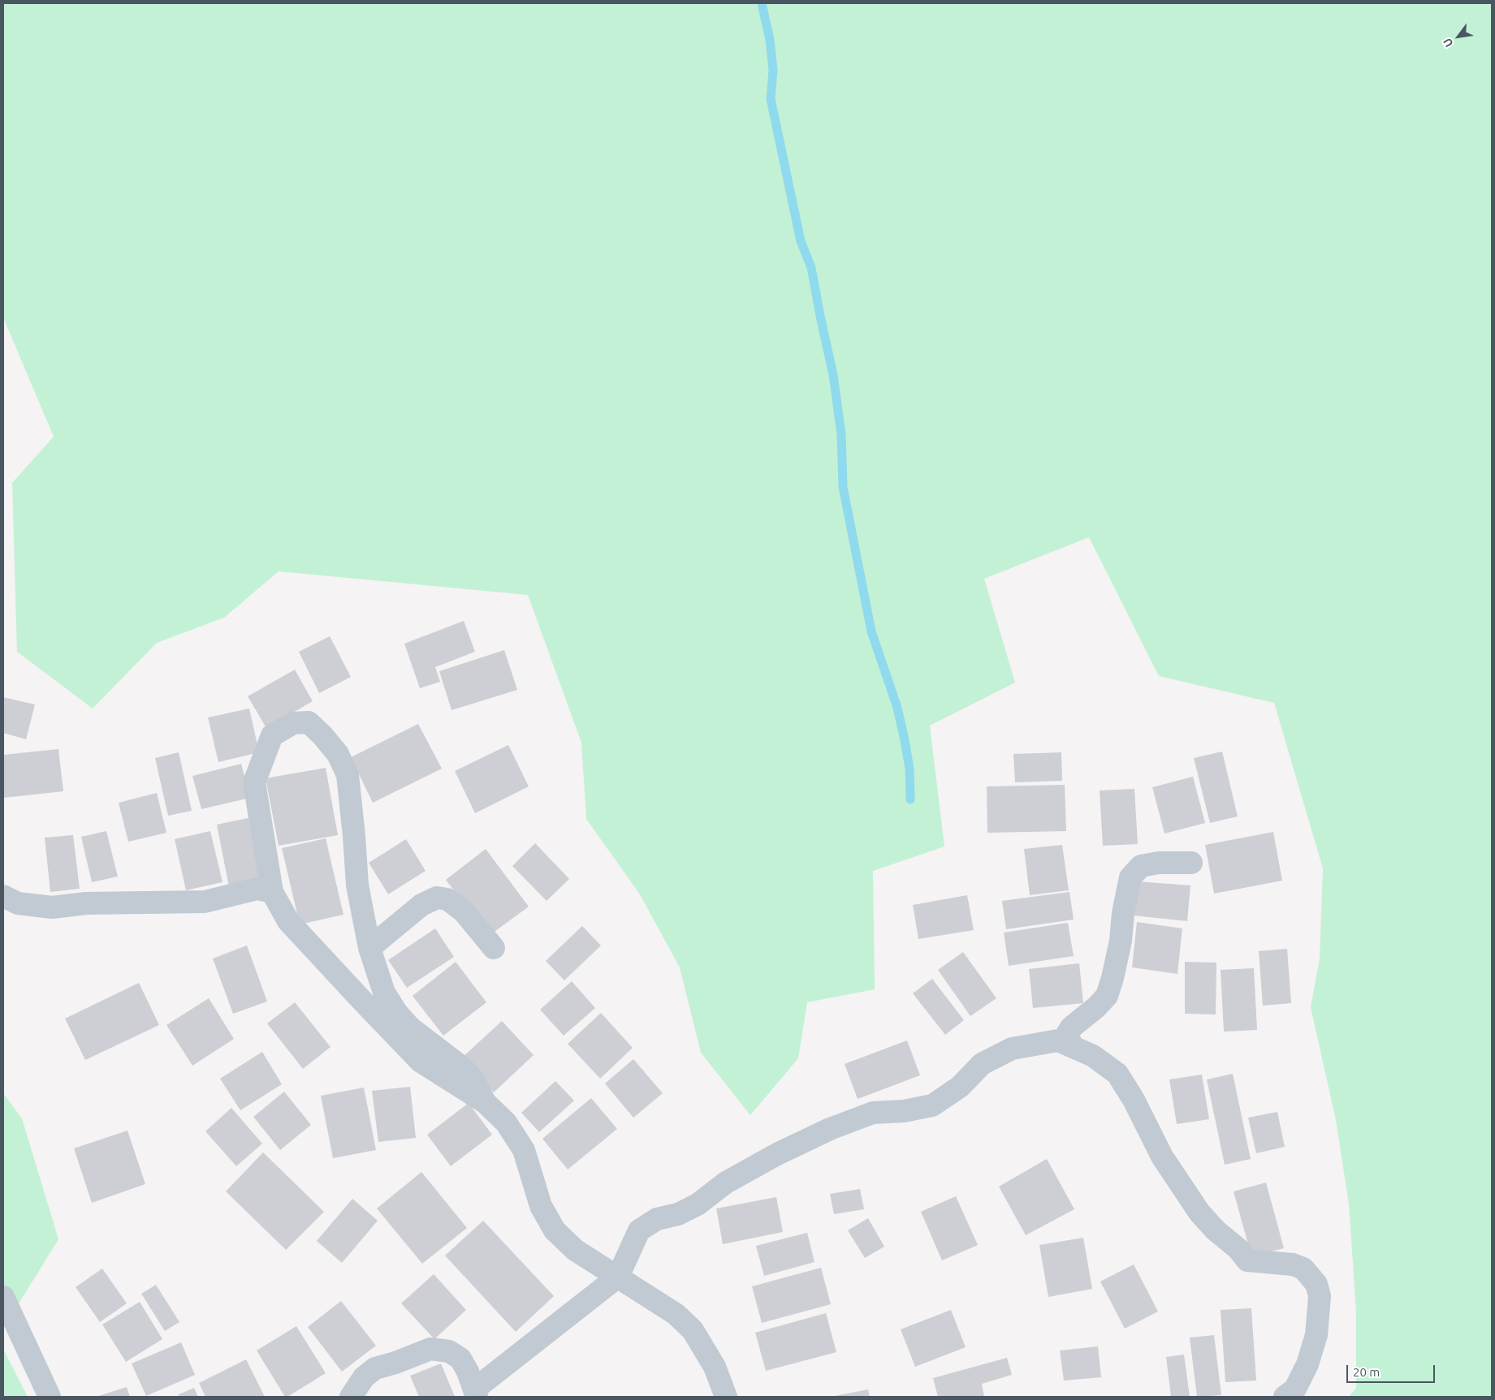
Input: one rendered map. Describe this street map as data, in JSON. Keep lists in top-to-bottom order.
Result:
{
  "scale_bar": "20 m",
  "north": "bottom left"
}
